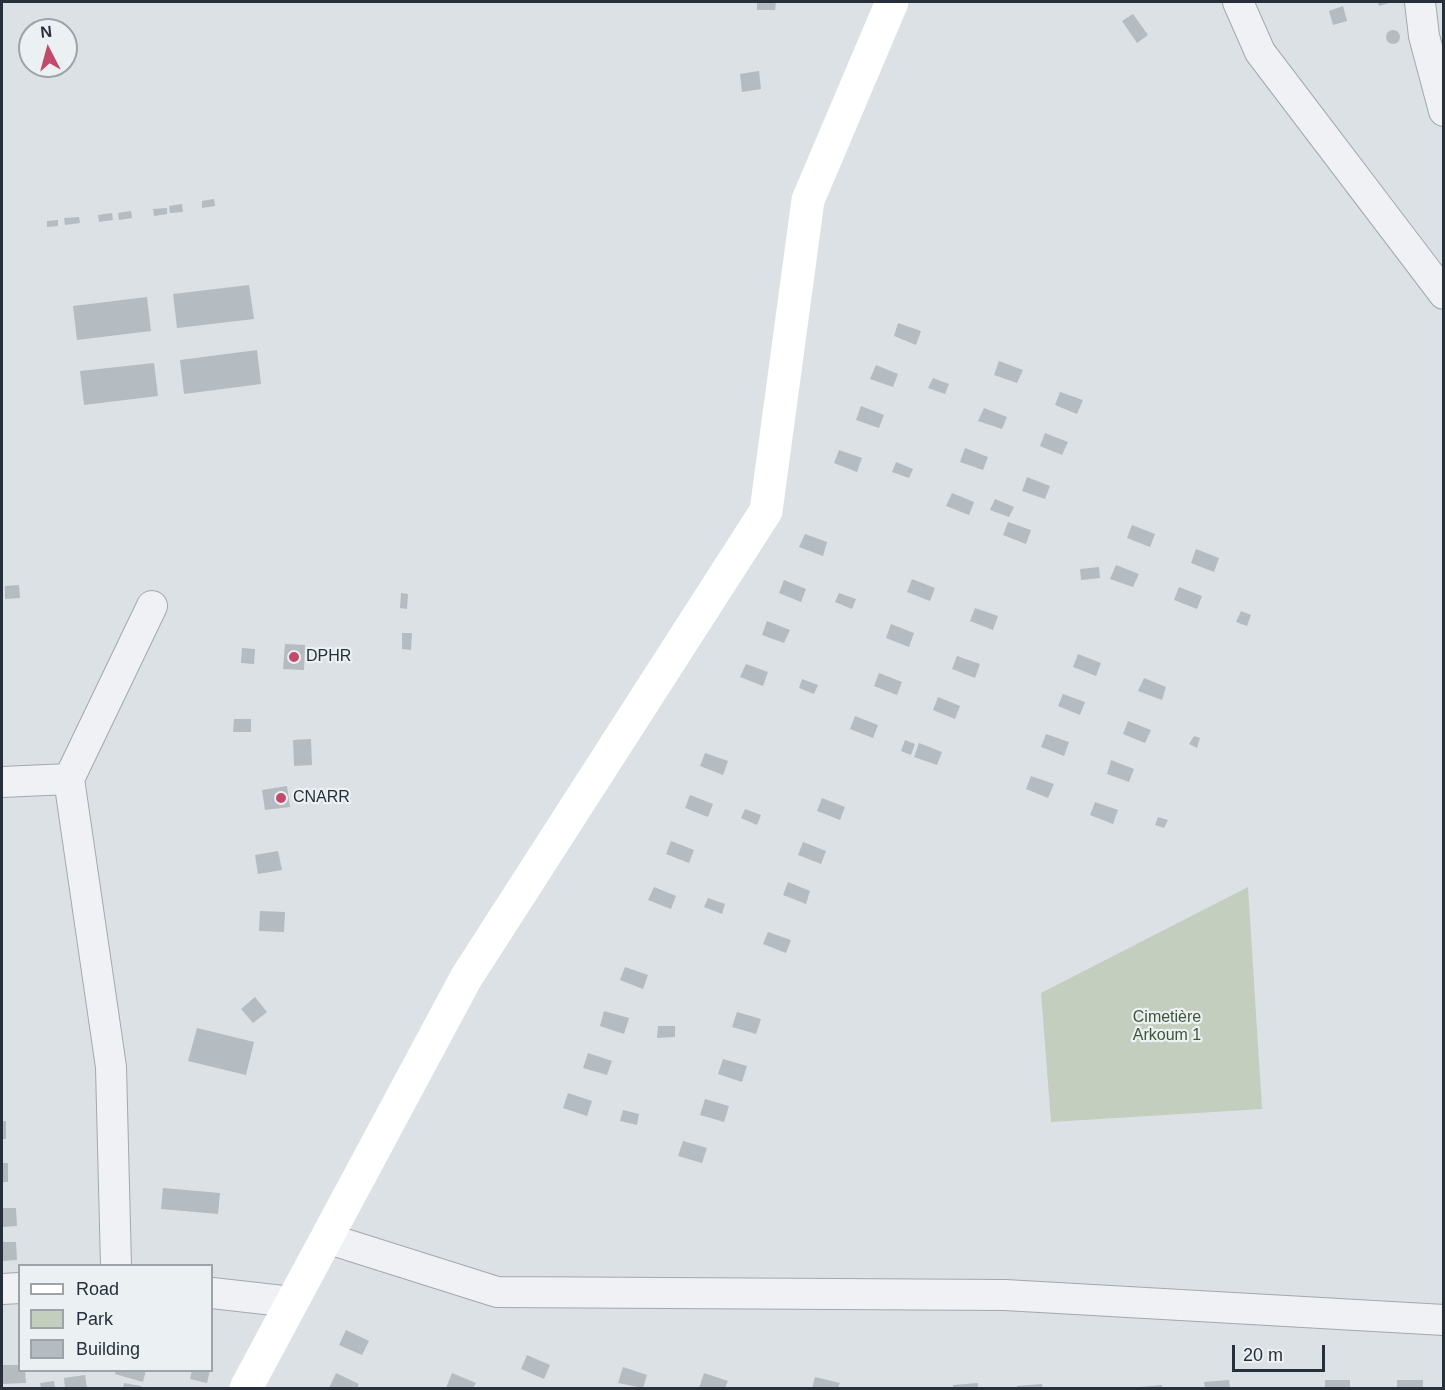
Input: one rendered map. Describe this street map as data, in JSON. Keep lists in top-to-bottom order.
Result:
{
  "parks": ["Cimetière Arkoum 1"],
  "places": ["DPHR", "CNARR"],
  "legend": ["Road", "Park", "Building"],
  "scale_bar": "20 m",
  "north": "top"
}
